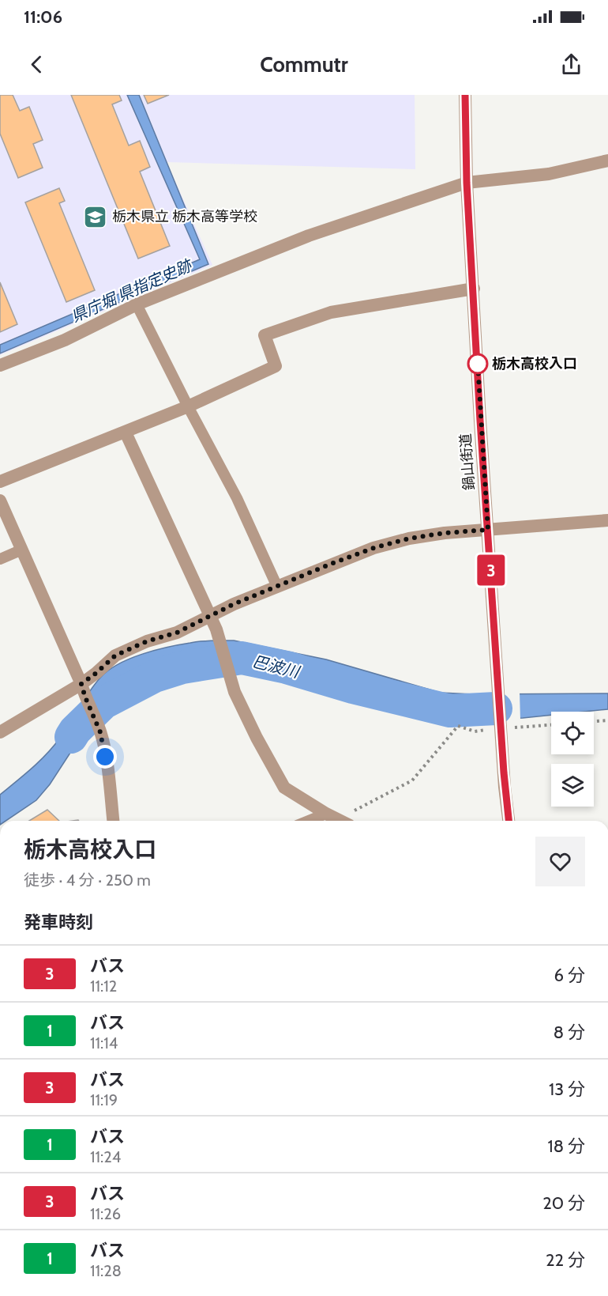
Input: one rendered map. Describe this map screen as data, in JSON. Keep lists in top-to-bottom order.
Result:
{
  "streets": {
    "street": ["鍋山街道"]
  },
  "water": ["県庁堀 県指定史跡", "巴波川"],
  "places": {
    "school or university": ["栃木県立 栃木高等学校"],
    "other": ["栃木高校入口"]
  },
  "lines": ["bus line 3"],
  "page": {
    "status": "11:06",
    "header": "Commutr",
    "on_map": "3",
    "heading": [
      ["栃木高校入口", "徒歩 · 4 分 · 250 m"],
      "発車時刻"
    ],
    "list": [
      {
        "mark": "3",
        "name": "バス",
        "note": "11:12",
        "value": "6 分"
      },
      {
        "mark": "1",
        "name": "バス",
        "note": "11:14",
        "value": "8 分"
      },
      {
        "mark": "3",
        "name": "バス",
        "note": "11:19",
        "value": "13 分"
      },
      {
        "mark": "1",
        "name": "バス",
        "note": "11:24",
        "value": "18 分"
      },
      {
        "mark": "3",
        "name": "バス",
        "note": "11:26",
        "value": "20 分"
      },
      {
        "mark": "1",
        "name": "バス",
        "note": "11:28",
        "value": "22 分"
      }
    ]
  }
}
